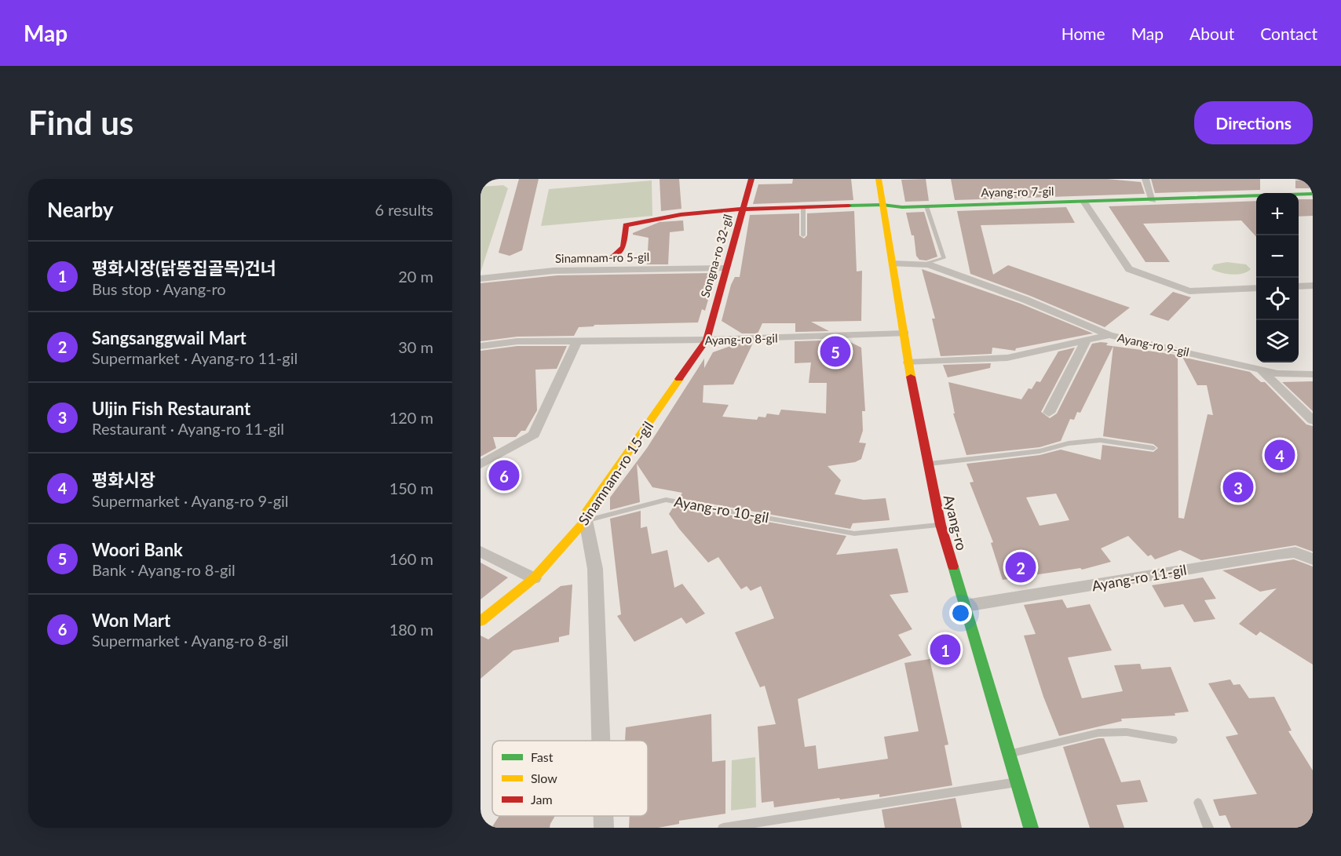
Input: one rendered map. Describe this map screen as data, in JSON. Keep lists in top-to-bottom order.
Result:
{
  "streets": {
    "street": [
      "Ayang-ro 7-gil",
      "Songna-ro 32-gil",
      "Sinamnam-ro 5-gil",
      "Ayang-ro 8-gil",
      "Ayang-ro 9-gil",
      "Sinamnam-ro 15-gil",
      "Ayang-ro",
      "Ayang-ro 11-gil"
    ],
    "lane": ["Ayang-ro 10-gil"]
  },
  "crossings": [
    ["Ayang-ro 7-gil", "Ayang-ro"],
    ["Songna-ro 32-gil", "Sinamnam-ro 5-gil"],
    ["Songna-ro 32-gil", "Ayang-ro 8-gil"],
    ["Songna-ro 32-gil", "Sinamnam-ro 15-gil"],
    ["Ayang-ro 8-gil", "Sinamnam-ro 15-gil"],
    ["Ayang-ro 8-gil", "Ayang-ro"],
    ["Ayang-ro 9-gil", "Ayang-ro"],
    ["Sinamnam-ro 15-gil", "Ayang-ro 10-gil"],
    ["Ayang-ro 10-gil", "Ayang-ro"],
    ["Ayang-ro", "Ayang-ro 11-gil"]
  ],
  "legend": ["Fast", "Slow", "Jam"],
  "page": {
    "header": "Map",
    "nav": [
      "Home",
      "Map",
      "About",
      "Contact"
    ],
    "buttons": "Directions",
    "title": "Find us",
    "heading": ["Nearby", "6 results"],
    "map_buttons": ["+", "−"],
    "list": [
      {
        "mark": "1",
        "name": "평화시장(닭똥집골목)건너",
        "note": "Bus stop · Ayang-ro",
        "value": "20 m"
      },
      {
        "mark": "2",
        "name": "Sangsanggwail Mart",
        "note": "Supermarket · Ayang-ro 11-gil",
        "value": "30 m"
      },
      {
        "mark": "3",
        "name": "Uljin Fish Restaurant",
        "note": "Restaurant · Ayang-ro 11-gil",
        "value": "120 m"
      },
      {
        "mark": "4",
        "name": "평화시장",
        "note": "Supermarket · Ayang-ro 9-gil",
        "value": "150 m"
      },
      {
        "mark": "5",
        "name": "Woori Bank",
        "note": "Bank · Ayang-ro 8-gil",
        "value": "160 m"
      },
      {
        "mark": "6",
        "name": "Won Mart",
        "note": "Supermarket · Ayang-ro 8-gil",
        "value": "180 m"
      }
    ],
    "pins": [
      "5",
      "4",
      "6",
      "3",
      "2",
      "1"
    ]
  }
}
